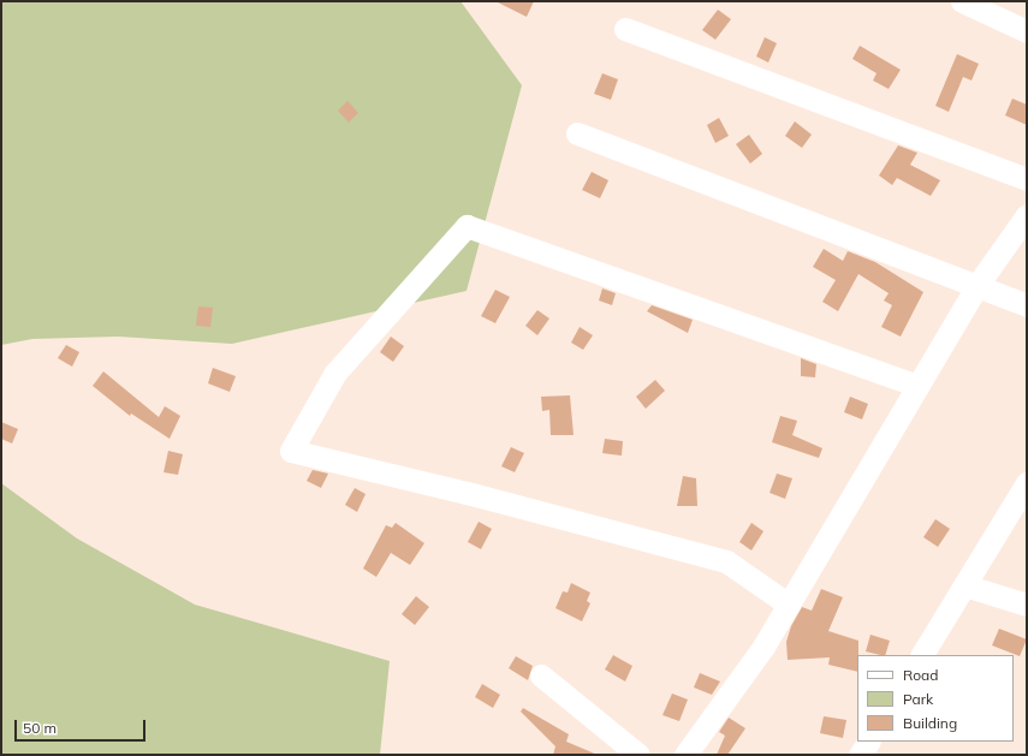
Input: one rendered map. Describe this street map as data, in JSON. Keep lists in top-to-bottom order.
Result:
{
  "legend": ["Road", "Park", "Building"],
  "scale_bar": "50 m"
}
